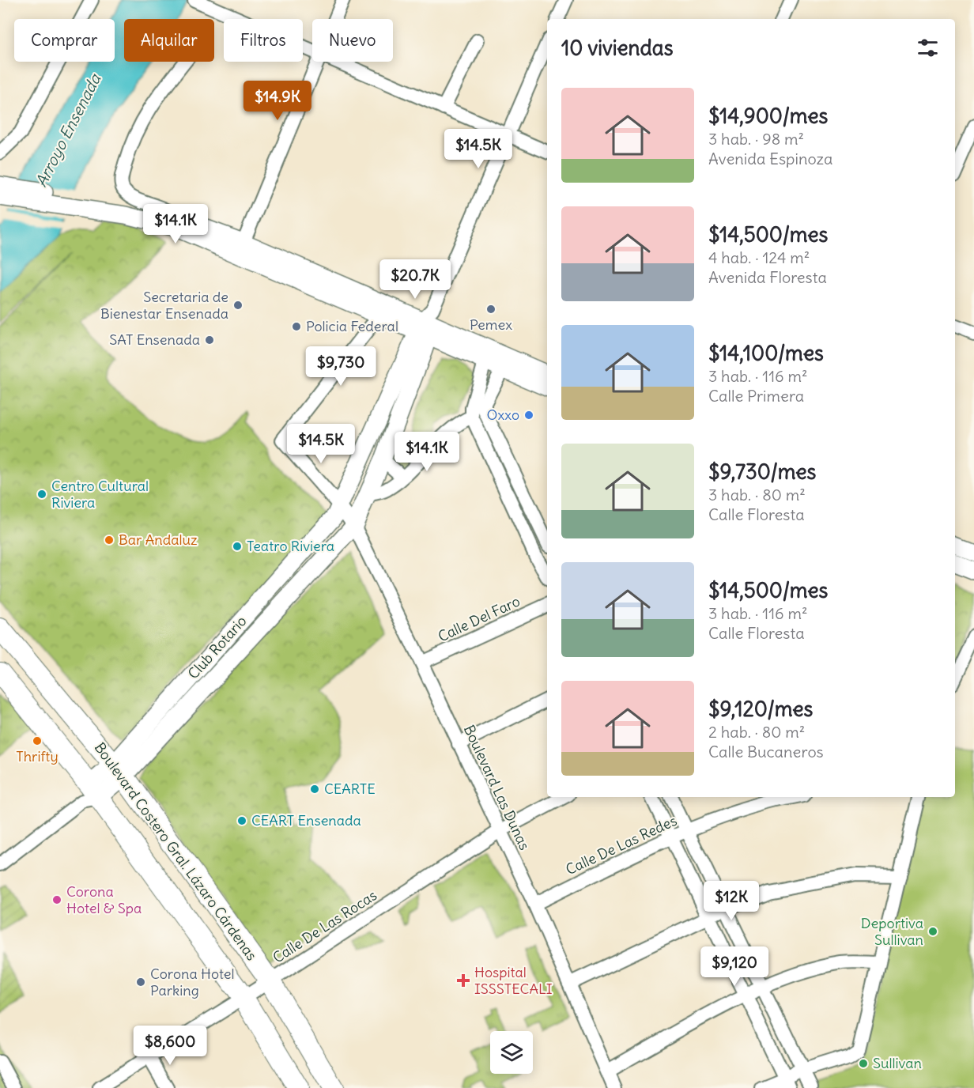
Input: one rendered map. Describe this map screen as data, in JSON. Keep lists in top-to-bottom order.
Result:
{
  "streets": {
    "highway": ["Boulevard Costero Gral. Lázaro Cárdenas"],
    "main road": ["Club Rotario"],
    "street": [
      "Calle Del Faro",
      "Boulevard Las Dunas",
      "Calle De Las Redes",
      "Calle De Las Rocas"
    ]
  },
  "crossings": [
    ["Calle Del Faro", "Boulevard Las Dunas"],
    ["Club Rotario", "Boulevard Las Dunas"],
    ["Club Rotario", "Boulevard Costero Gral. Lázaro Cárdenas"],
    ["Boulevard Las Dunas", "Calle De Las Redes"],
    ["Boulevard Las Dunas", "Calle De Las Rocas"],
    ["Boulevard Costero Gral. Lázaro Cárdenas", "Calle De Las Rocas"]
  ],
  "water": ["Arroyo Ensenada"],
  "places": {
    "other": [
      "Secretaria de Bienestar Ensenada",
      "Pemex",
      "Policia Federal",
      "SAT Ensenada",
      "Oxxo",
      "Centro Cultural Riviera",
      "Bar Andaluz",
      "Teatro Riviera",
      "Thrifty",
      "CEARTE",
      "CEART Ensenada",
      "Corona Hotel & Spa",
      "Deportiva Sullivan",
      "Corona Hotel Parking",
      "Sullivan"
    ],
    "health": ["Hospital ISSSTECALI"]
  },
  "page": {
    "chip": [
      "Comprar",
      "Alquilar",
      "Filtros",
      "Nuevo"
    ],
    "heading": "10 viviendas",
    "list": [
      {
        "name": "$14,900/mes",
        "note": "3 hab. · 98 m² · Avenida Espinoza"
      },
      {
        "name": "$14,500/mes",
        "note": "4 hab. · 124 m² · Avenida Floresta"
      },
      {
        "name": "$14,100/mes",
        "note": "3 hab. · 116 m² · Calle Primera"
      },
      {
        "name": "$9,730/mes",
        "note": "3 hab. · 80 m² · Calle Floresta"
      },
      {
        "name": "$14,500/mes",
        "note": "3 hab. · 116 m² · Calle Floresta"
      },
      {
        "name": "$9,120/mes",
        "note": "2 hab. · 80 m² · Calle Bucaneros"
      }
    ],
    "price": [
      "$14.9K",
      "$14.5K",
      "$14.1K",
      "$20.7K",
      "$9,730",
      "$14.5K",
      "$14.1K",
      "$12K",
      "$9,120",
      "$8,600"
    ]
  }
}
